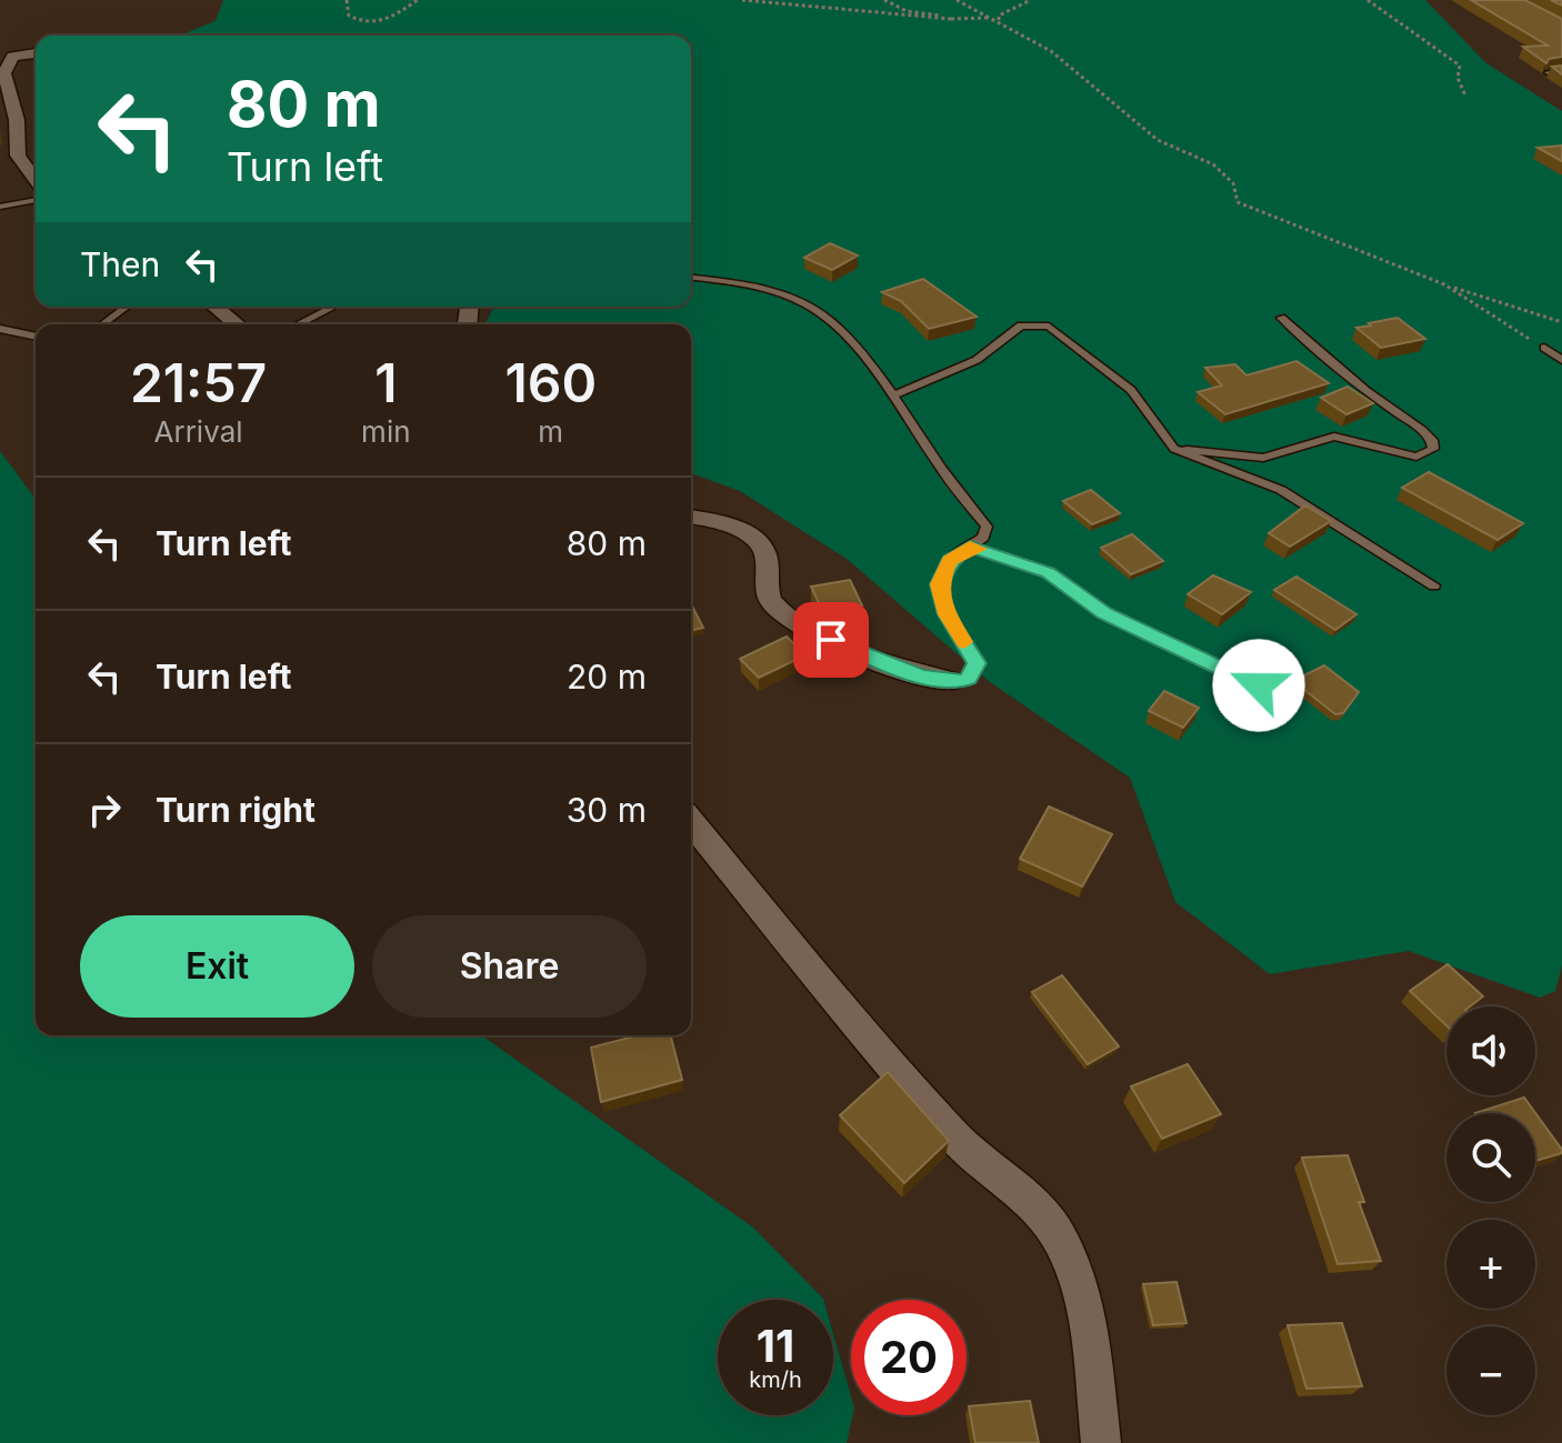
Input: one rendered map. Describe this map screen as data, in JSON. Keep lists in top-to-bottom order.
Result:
{
  "page": {
    "turn": ["80 m", "Turn left"],
    "then": "Then",
    "eta": [
      "21:57",
      "Arrival",
      "1",
      "min",
      "160",
      "m"
    ],
    "list": [
      {
        "name": "Turn left",
        "value": "80 m"
      },
      {
        "name": "Turn left",
        "value": "20 m"
      },
      {
        "name": "Turn right",
        "value": "30 m"
      }
    ],
    "buttons": ["Exit", "Share"],
    "map_buttons": ["+", "−"],
    "speed": "11 km/h",
    "limit": "20"
  }
}
